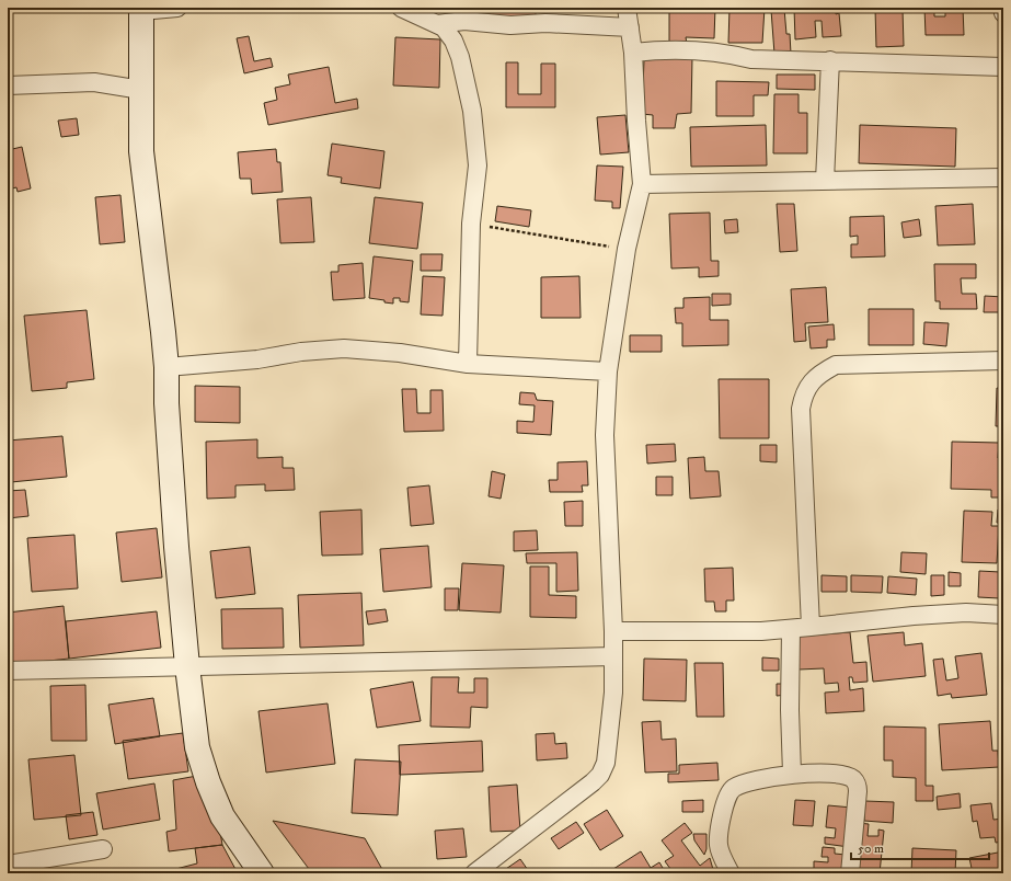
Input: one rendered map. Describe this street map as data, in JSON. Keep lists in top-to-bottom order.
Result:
{
  "scale_bar": "50 m"
}
